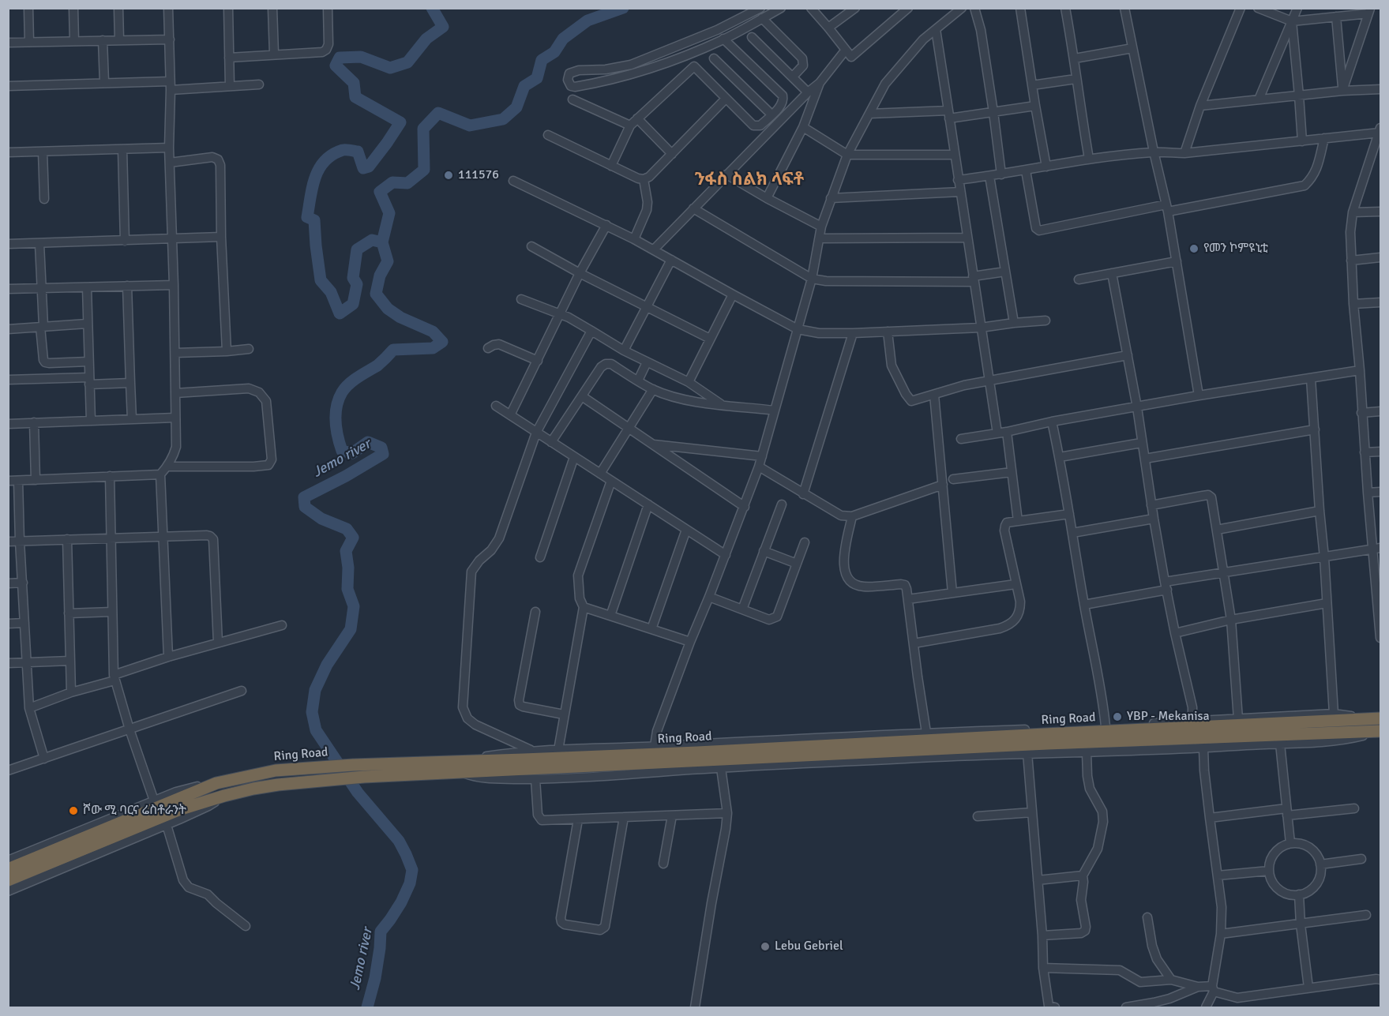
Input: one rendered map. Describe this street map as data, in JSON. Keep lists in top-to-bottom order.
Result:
{
  "streets": {
    "highway": ["Ring Road"]
  },
  "districts": ["ንፋስ ስልክ ላፍቶ"],
  "water": ["Jemo river"],
  "places": [
    "111576",
    "የመን ኮምዩኒቲ",
    "YBP - Mekanisa",
    "ሾው ሚ ባርና ሬስቶራንት",
    "Lebu Gebriel"
  ]
}
